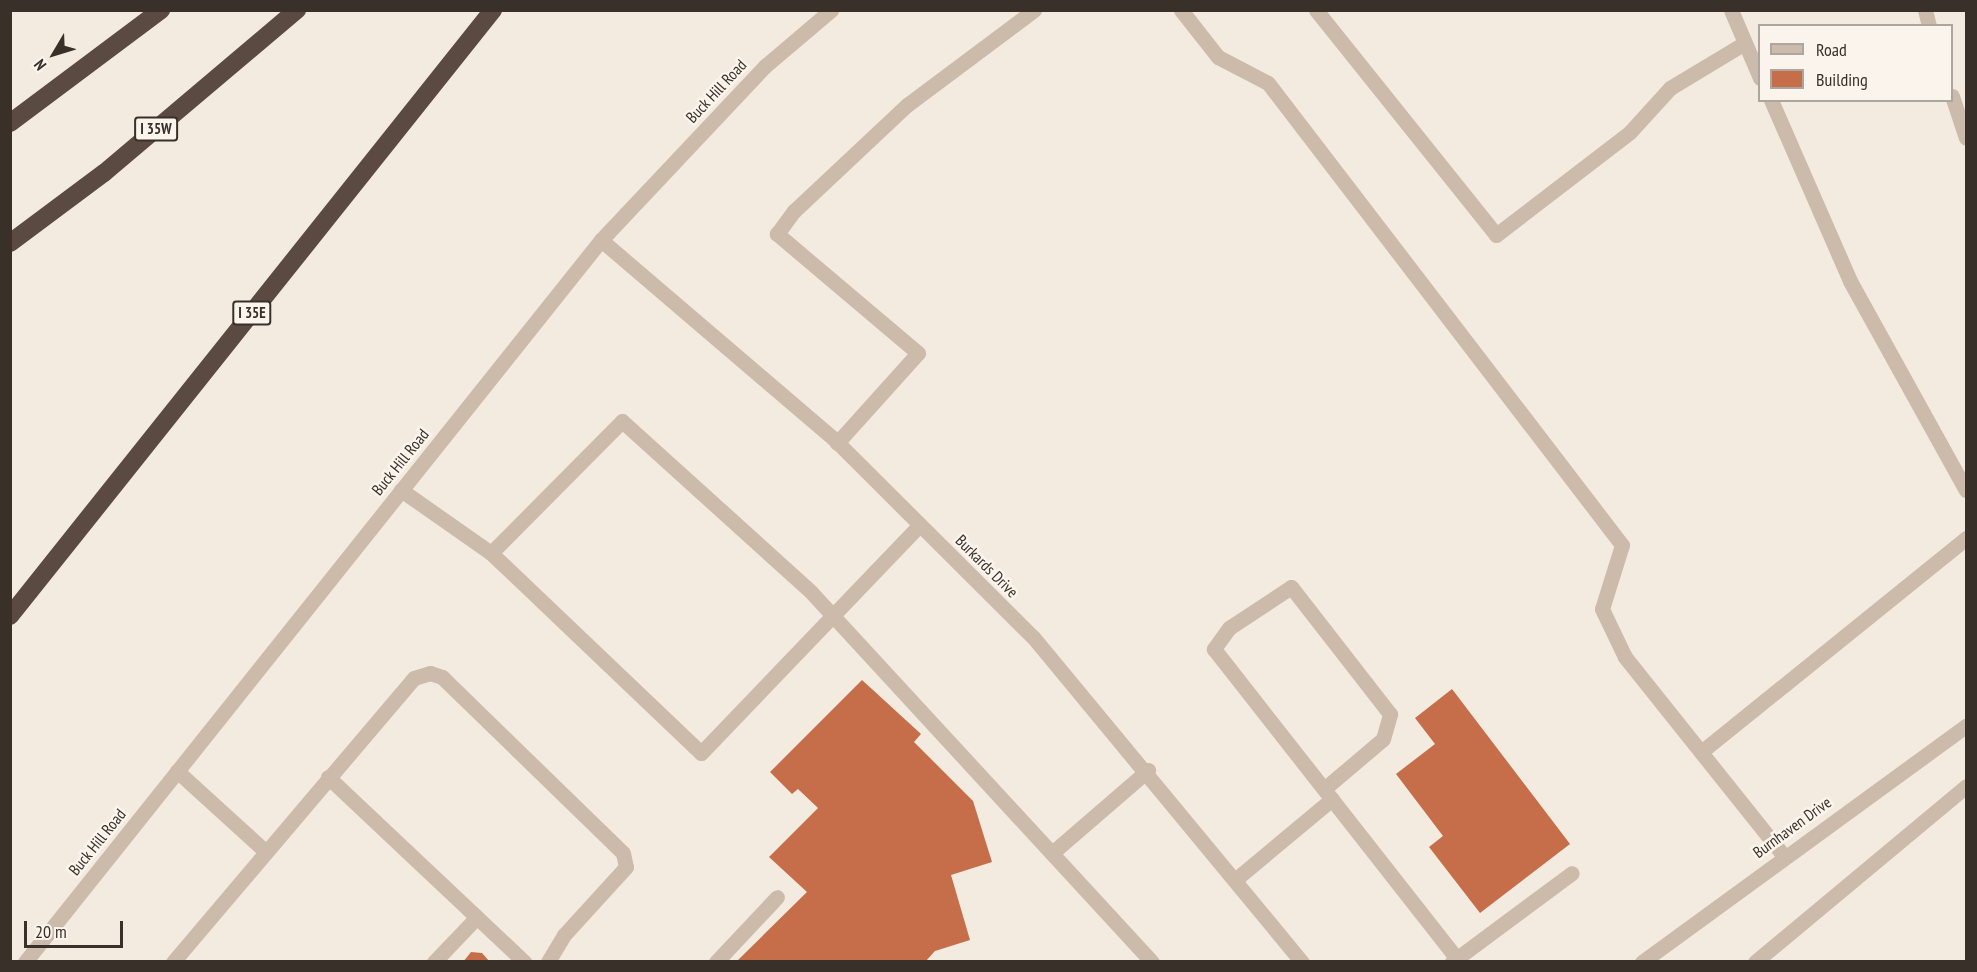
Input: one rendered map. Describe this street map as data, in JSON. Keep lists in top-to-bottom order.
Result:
{
  "streets": {
    "highway": ["I 35W", "I 35E"],
    "street": ["Buck Hill Road", "Burkards Drive", "Burnhaven Drive"]
  },
  "crossings": [
    ["Buck Hill Road", "Burkards Drive"]
  ],
  "legend": ["Road", "Building"],
  "scale_bar": "20 m",
  "north": "bottom left"
}
